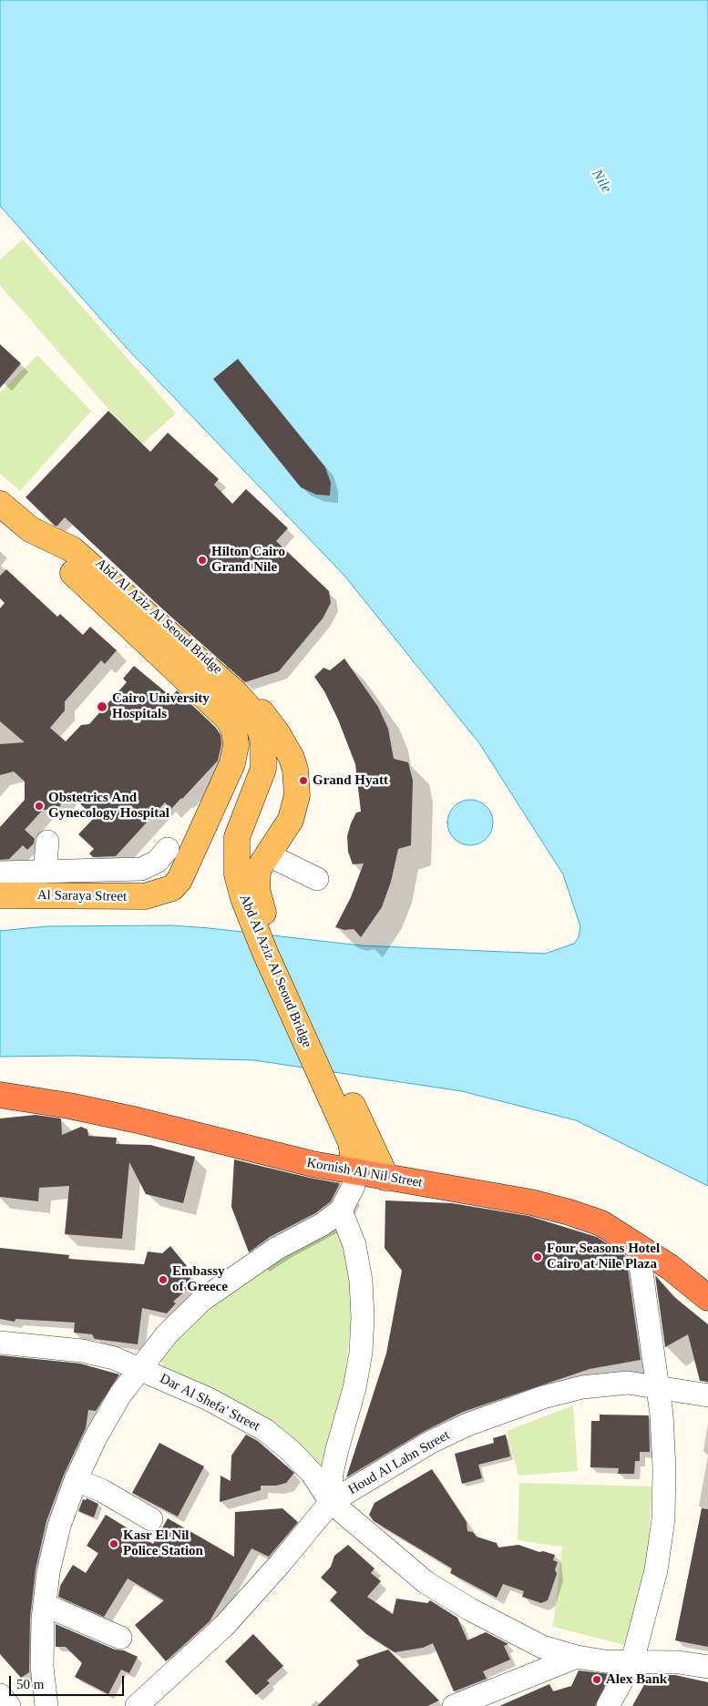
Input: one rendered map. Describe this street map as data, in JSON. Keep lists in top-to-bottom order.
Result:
{
  "streets": {
    "highway": ["Kornish Al Nil Street"],
    "main road": ["Abd Al Aziz Al Seoud Bridge", "Al Saraya Street"],
    "street": ["Dar Al Shefa' Street", "Houd Al Labn Street"]
  },
  "crossings": [
    ["Abd Al Aziz Al Seoud Bridge", "Kornish Al Nil Street"],
    ["Dar Al Shefa' Street", "Houd Al Labn Street"]
  ],
  "water": ["Nile"],
  "places": [
    "Hilton Cairo Grand Nile",
    "Cairo University Hospitals",
    "Grand Hyatt",
    "Obstetrics And Gynecology Hospital",
    "Four Seasons Hotel Cairo at Nile Plaza",
    "Embassy of Greece",
    "Kasr El Nil Police Station",
    "Alex Bank"
  ],
  "scale_bar": "50 m"
}
